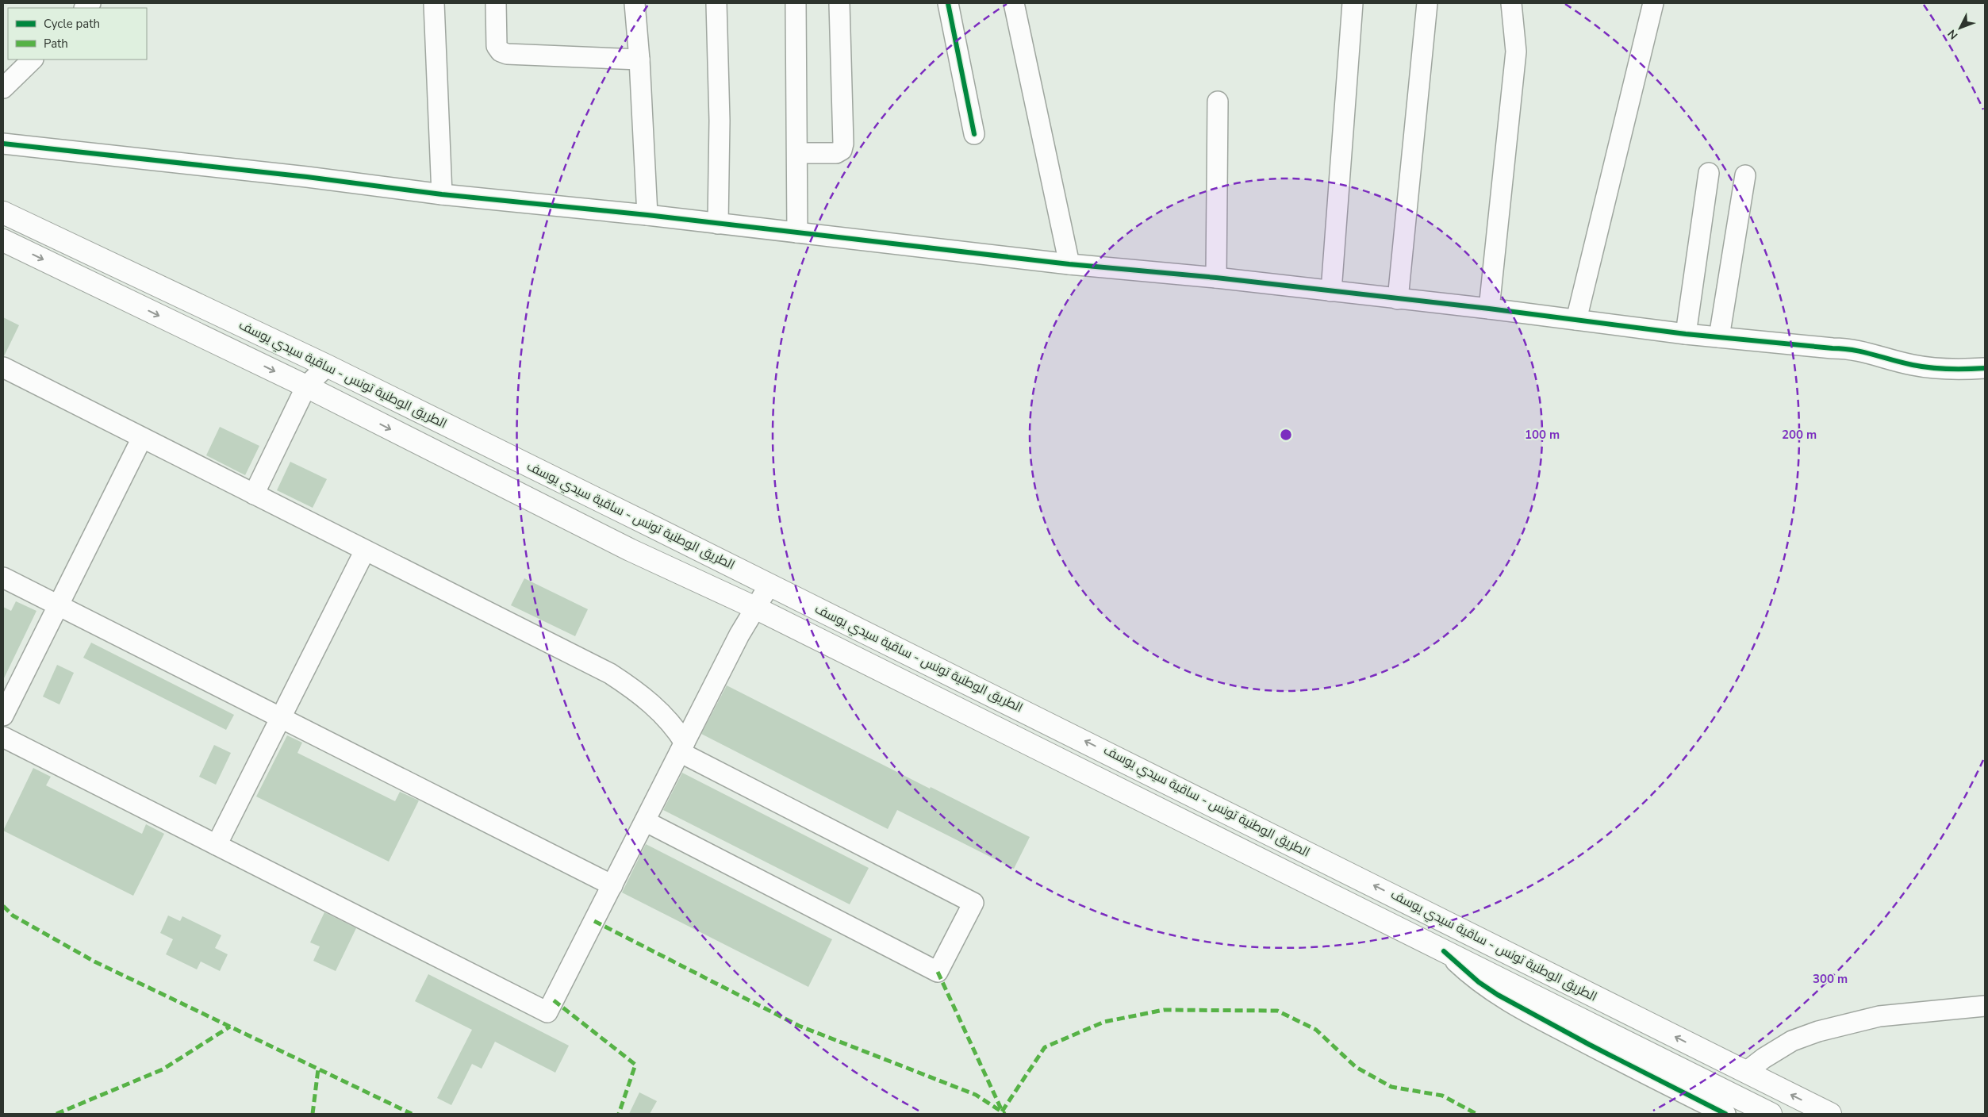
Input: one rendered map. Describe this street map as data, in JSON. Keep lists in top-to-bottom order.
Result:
{
  "streets": {
    "main road": ["الطريق الوطنية تونس - ساقية سيدي يوسف"]
  },
  "legend": ["Cycle path", "Path"],
  "north": "bottom left",
  "rings": ["100 m", "200 m", "300 m"]
}
